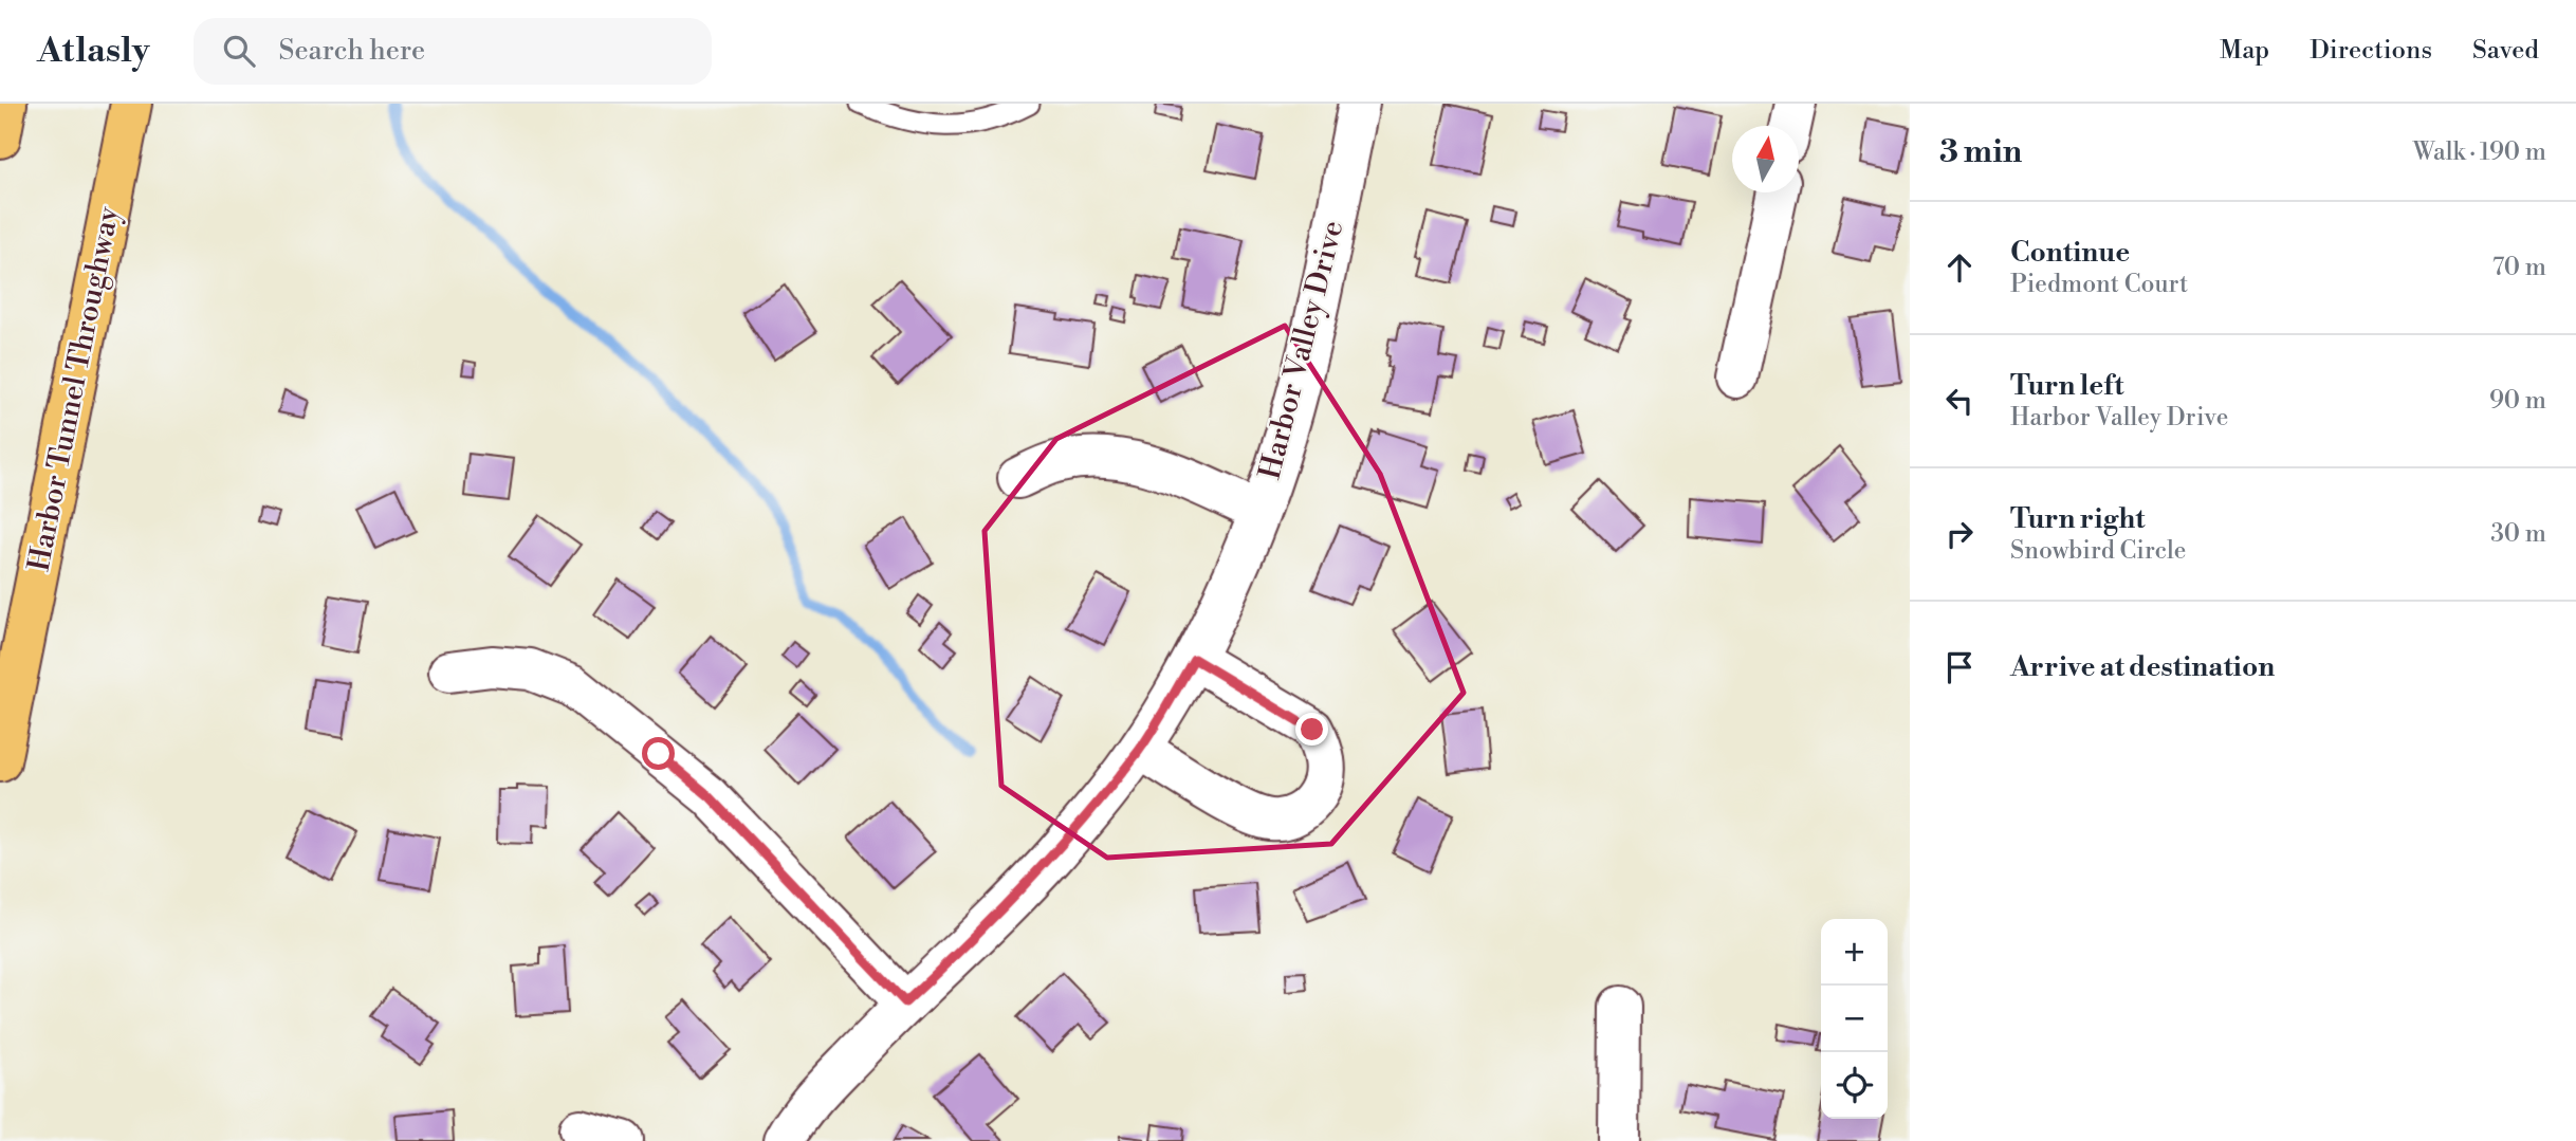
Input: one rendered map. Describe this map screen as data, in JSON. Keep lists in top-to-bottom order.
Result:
{
  "streets": {
    "highway": ["Harbor Tunnel Throughway"],
    "street": ["Harbor Valley Drive"]
  },
  "north": "top",
  "page": {
    "header": "Atlasly",
    "search": "Search here",
    "nav": ["Map", "Directions", "Saved"],
    "heading": ["3 min", "Walk · 190 m"],
    "list": [
      ["Continue", "Piedmont Court", "70 m"],
      ["Turn left", "Harbor Valley Drive", "90 m"],
      ["Turn right", "Snowbird Circle", "30 m"],
      "Arrive at destination"
    ],
    "map_buttons": ["+", "−"]
  }
}
